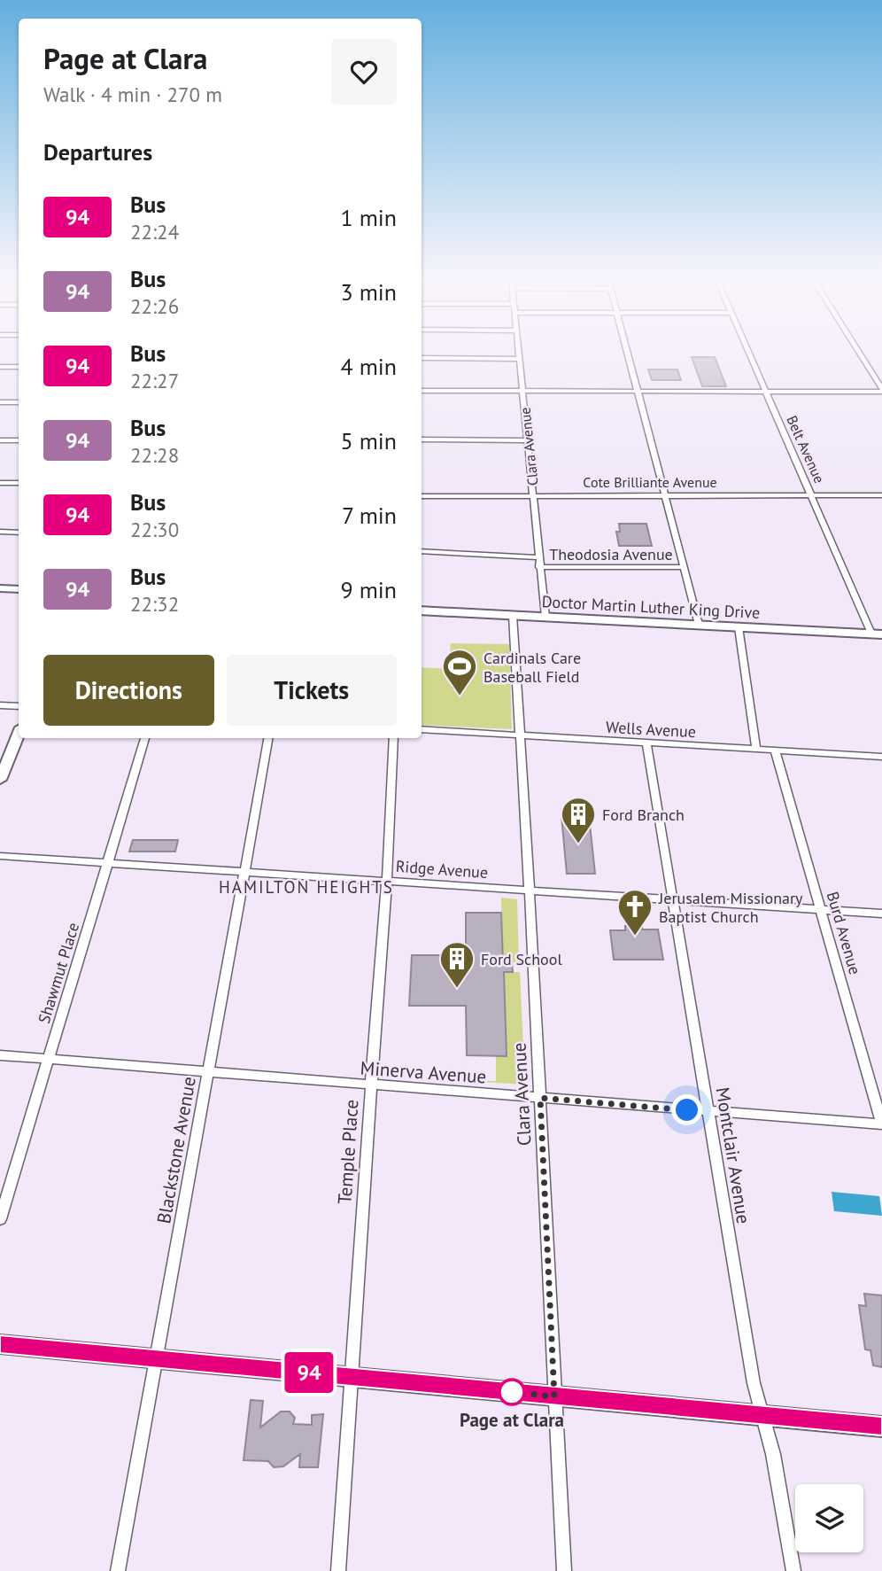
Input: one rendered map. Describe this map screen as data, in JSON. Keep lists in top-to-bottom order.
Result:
{
  "streets": {
    "main road": ["Doctor Martin Luther King Drive"],
    "street": [
      "Clara Avenue",
      "Belt Avenue",
      "Cote Brilliante Avenue",
      "Theodosia Avenue",
      "Wells Avenue",
      "Ridge Avenue",
      "Burd Avenue",
      "Shawmut Place",
      "Minerva Avenue",
      "Blackstone Avenue",
      "Temple Place",
      "Montclair Avenue"
    ]
  },
  "crossings": [
    ["Clara Avenue", "Cote Brilliante Avenue"],
    ["Clara Avenue", "Theodosia Avenue"],
    ["Clara Avenue", "Doctor Martin Luther King Drive"],
    ["Clara Avenue", "Wells Avenue"],
    ["Clara Avenue", "Ridge Avenue"],
    ["Clara Avenue", "Minerva Avenue"],
    ["Belt Avenue", "Cote Brilliante Avenue"],
    ["Belt Avenue", "Doctor Martin Luther King Drive"],
    ["Wells Avenue", "Burd Avenue"],
    ["Wells Avenue", "Montclair Avenue"],
    ["Ridge Avenue", "Burd Avenue"],
    ["Ridge Avenue", "Shawmut Place"],
    ["Ridge Avenue", "Blackstone Avenue"],
    ["Ridge Avenue", "Temple Place"],
    ["Ridge Avenue", "Montclair Avenue"],
    ["Burd Avenue", "Minerva Avenue"],
    ["Shawmut Place", "Minerva Avenue"],
    ["Minerva Avenue", "Blackstone Avenue"],
    ["Minerva Avenue", "Temple Place"],
    ["Minerva Avenue", "Montclair Avenue"]
  ],
  "districts": ["HAMILTON HEIGHTS"],
  "places": {
    "sports": ["Cardinals Care Baseball Field"],
    "building": ["Ford Branch", "Ford School"],
    "church": ["Jerusalem Missionary Baptist Church"],
    "other": ["Page at Clara"]
  },
  "lines": ["bus line 94"],
  "page": {
    "on_map": "94",
    "heading": [
      ["Page at Clara", "Walk · 4 min · 270 m"],
      "Departures"
    ],
    "list": [
      {
        "mark": "94",
        "name": "Bus",
        "note": "22:24",
        "value": "1 min"
      },
      {
        "mark": "94",
        "name": "Bus",
        "note": "22:26",
        "value": "3 min"
      },
      {
        "mark": "94",
        "name": "Bus",
        "note": "22:27",
        "value": "4 min"
      },
      {
        "mark": "94",
        "name": "Bus",
        "note": "22:28",
        "value": "5 min"
      },
      {
        "mark": "94",
        "name": "Bus",
        "note": "22:30",
        "value": "7 min"
      },
      {
        "mark": "94",
        "name": "Bus",
        "note": "22:32",
        "value": "9 min"
      }
    ],
    "buttons": ["Directions", "Tickets"]
  }
}
